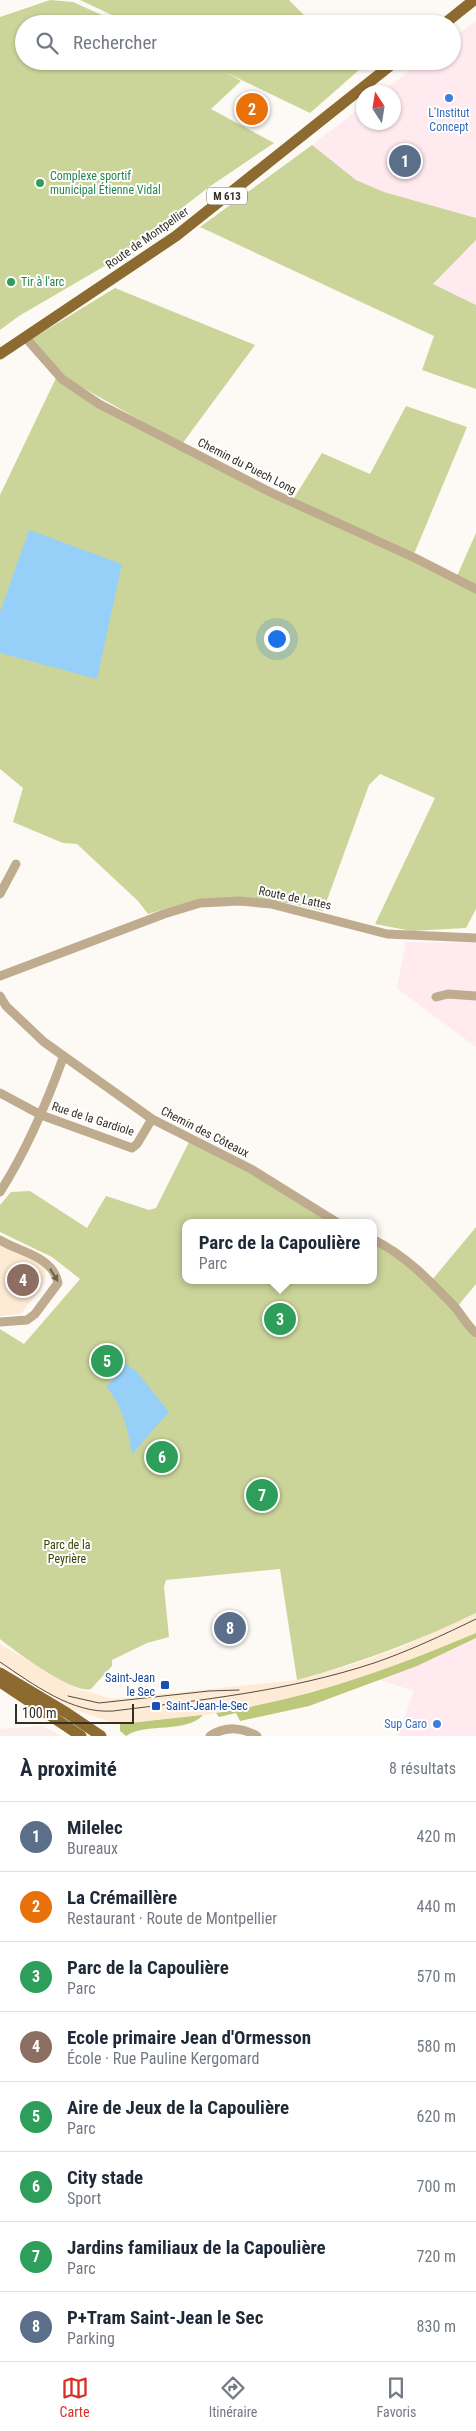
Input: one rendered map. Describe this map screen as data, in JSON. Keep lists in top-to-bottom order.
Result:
{
  "streets": {
    "main road": ["M 613", "Route de Montpellier"],
    "street": [
      "Chemin du Puech Long",
      "Route de Lattes",
      "Rue de la Gardiole",
      "Chemin des Côteaux"
    ]
  },
  "crossings": [
    ["Route de Montpellier", "Chemin du Puech Long"],
    ["Rue de la Gardiole", "Chemin des Côteaux"]
  ],
  "parks": ["Parc de la Peyrière"],
  "places": {
    "other": [
      "L'Institut Concept",
      "Complexe sportif municipal Étienne Vidal",
      "Tir à l'arc",
      "Sup Caro"
    ],
    "transit": ["Saint-Jean le Sec", "Saint-Jean-le-Sec"]
  },
  "scale_bar": "100 m",
  "north": "top",
  "page": {
    "search": "Rechercher",
    "pins": [
      "2",
      "1",
      "4",
      "3",
      "5",
      "6",
      "7",
      "8"
    ],
    "popup": ["Parc de la Capoulière", "Parc"],
    "scale": "100 m",
    "heading": ["À proximité", "8 résultats"],
    "list": [
      {
        "mark": "1",
        "name": "Milelec",
        "note": "Bureaux",
        "value": "420 m"
      },
      {
        "mark": "2",
        "name": "La Crémaillère",
        "note": "Restaurant · Route de Montpellier",
        "value": "440 m"
      },
      {
        "mark": "3",
        "name": "Parc de la Capoulière",
        "note": "Parc",
        "value": "570 m"
      },
      {
        "mark": "4",
        "name": "Ecole primaire Jean d'Ormesson",
        "note": "École · Rue Pauline Kergomard",
        "value": "580 m"
      },
      {
        "mark": "5",
        "name": "Aire de Jeux de la Capoulière",
        "note": "Parc",
        "value": "620 m"
      },
      {
        "mark": "6",
        "name": "City stade",
        "note": "Sport",
        "value": "700 m"
      },
      {
        "mark": "7",
        "name": "Jardins familiaux de la Capoulière",
        "note": "Parc",
        "value": "720 m"
      },
      {
        "mark": "8",
        "name": "P+Tram Saint-Jean le Sec",
        "note": "Parking",
        "value": "830 m"
      }
    ],
    "nav": ["Carte", "Itinéraire", "Favoris"]
  }
}
